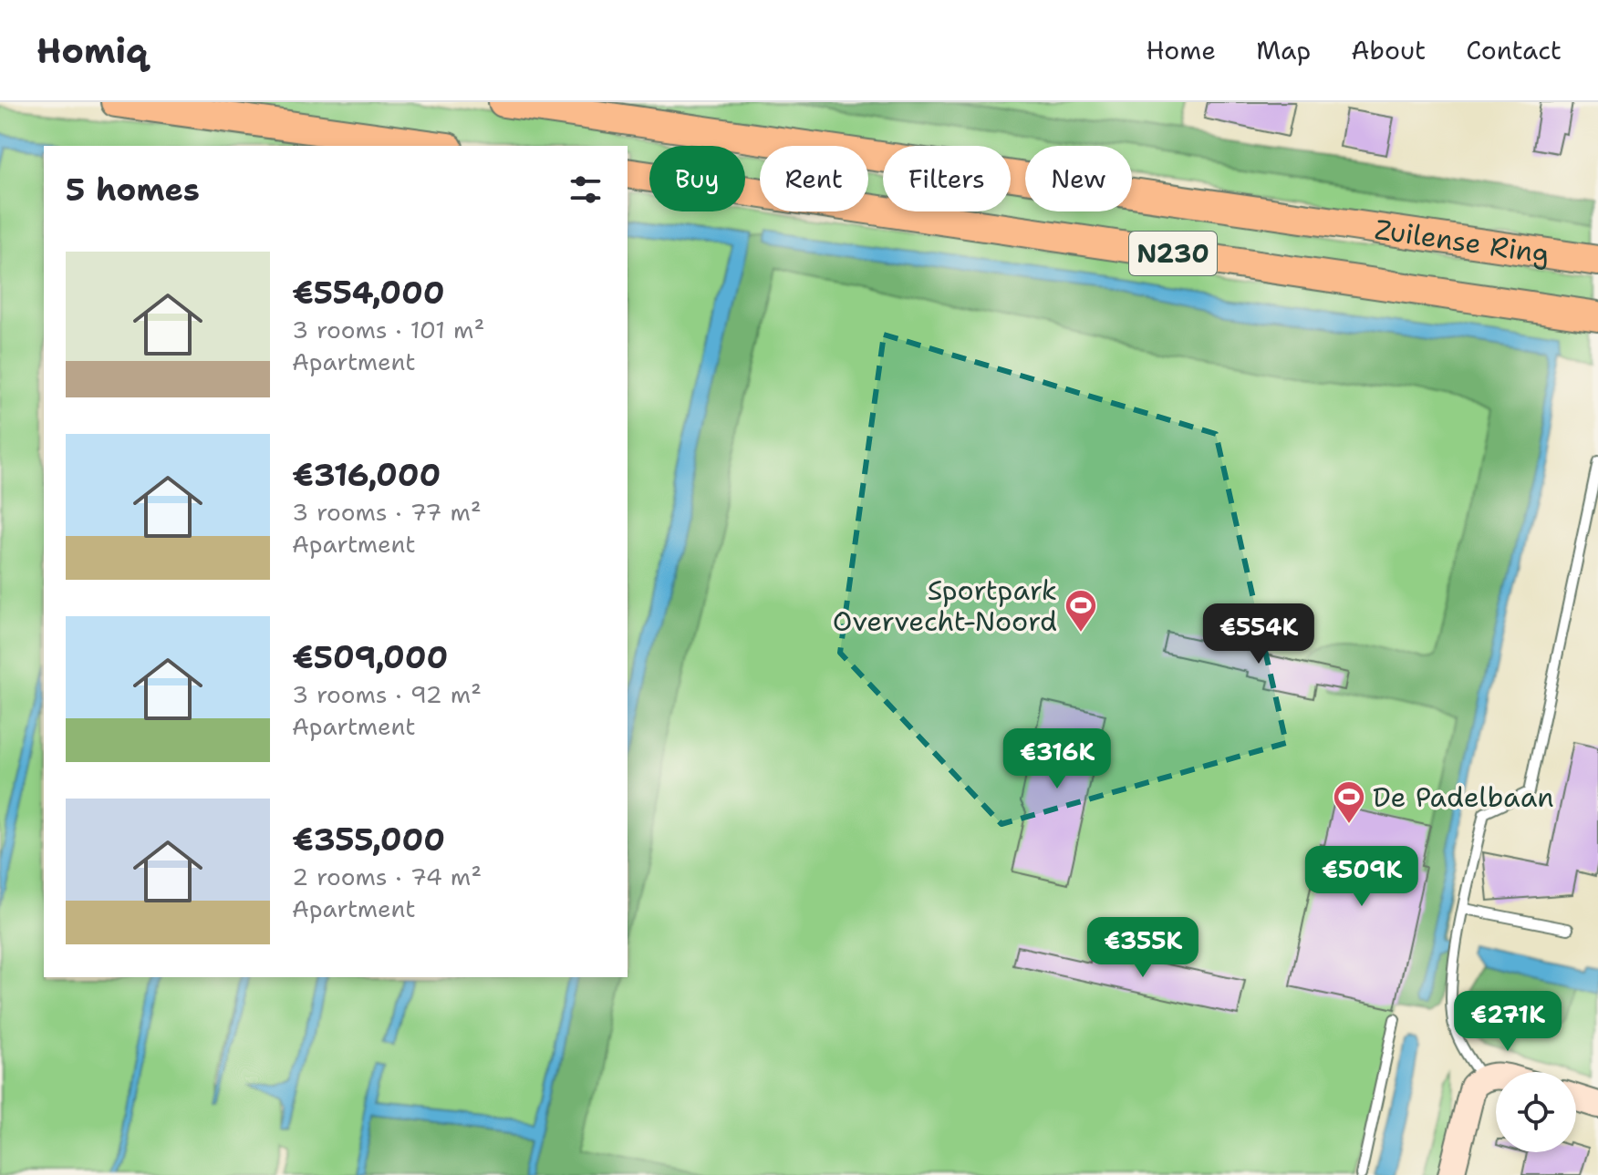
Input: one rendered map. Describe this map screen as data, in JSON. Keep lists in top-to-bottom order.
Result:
{
  "streets": {
    "main road": ["Zuilense Ring", "N230"]
  },
  "places": {
    "sports": ["Sportpark Overvecht-Noord", "De Padelbaan"]
  },
  "page": {
    "header": "Homiq",
    "nav": [
      "Home",
      "Map",
      "About",
      "Contact"
    ],
    "chip": [
      "Buy",
      "Rent",
      "Filters",
      "New"
    ],
    "heading": "5 homes",
    "list": [
      {
        "name": "€554,000",
        "note": "3 rooms · 101 m² · Apartment"
      },
      {
        "name": "€316,000",
        "note": "3 rooms · 77 m² · Apartment"
      },
      {
        "name": "€509,000",
        "note": "3 rooms · 92 m² · Apartment"
      },
      {
        "name": "€355,000",
        "note": "2 rooms · 74 m² · Apartment"
      }
    ],
    "price": [
      "€554K",
      "€316K",
      "€509K",
      "€355K",
      "€271K"
    ]
  }
}
